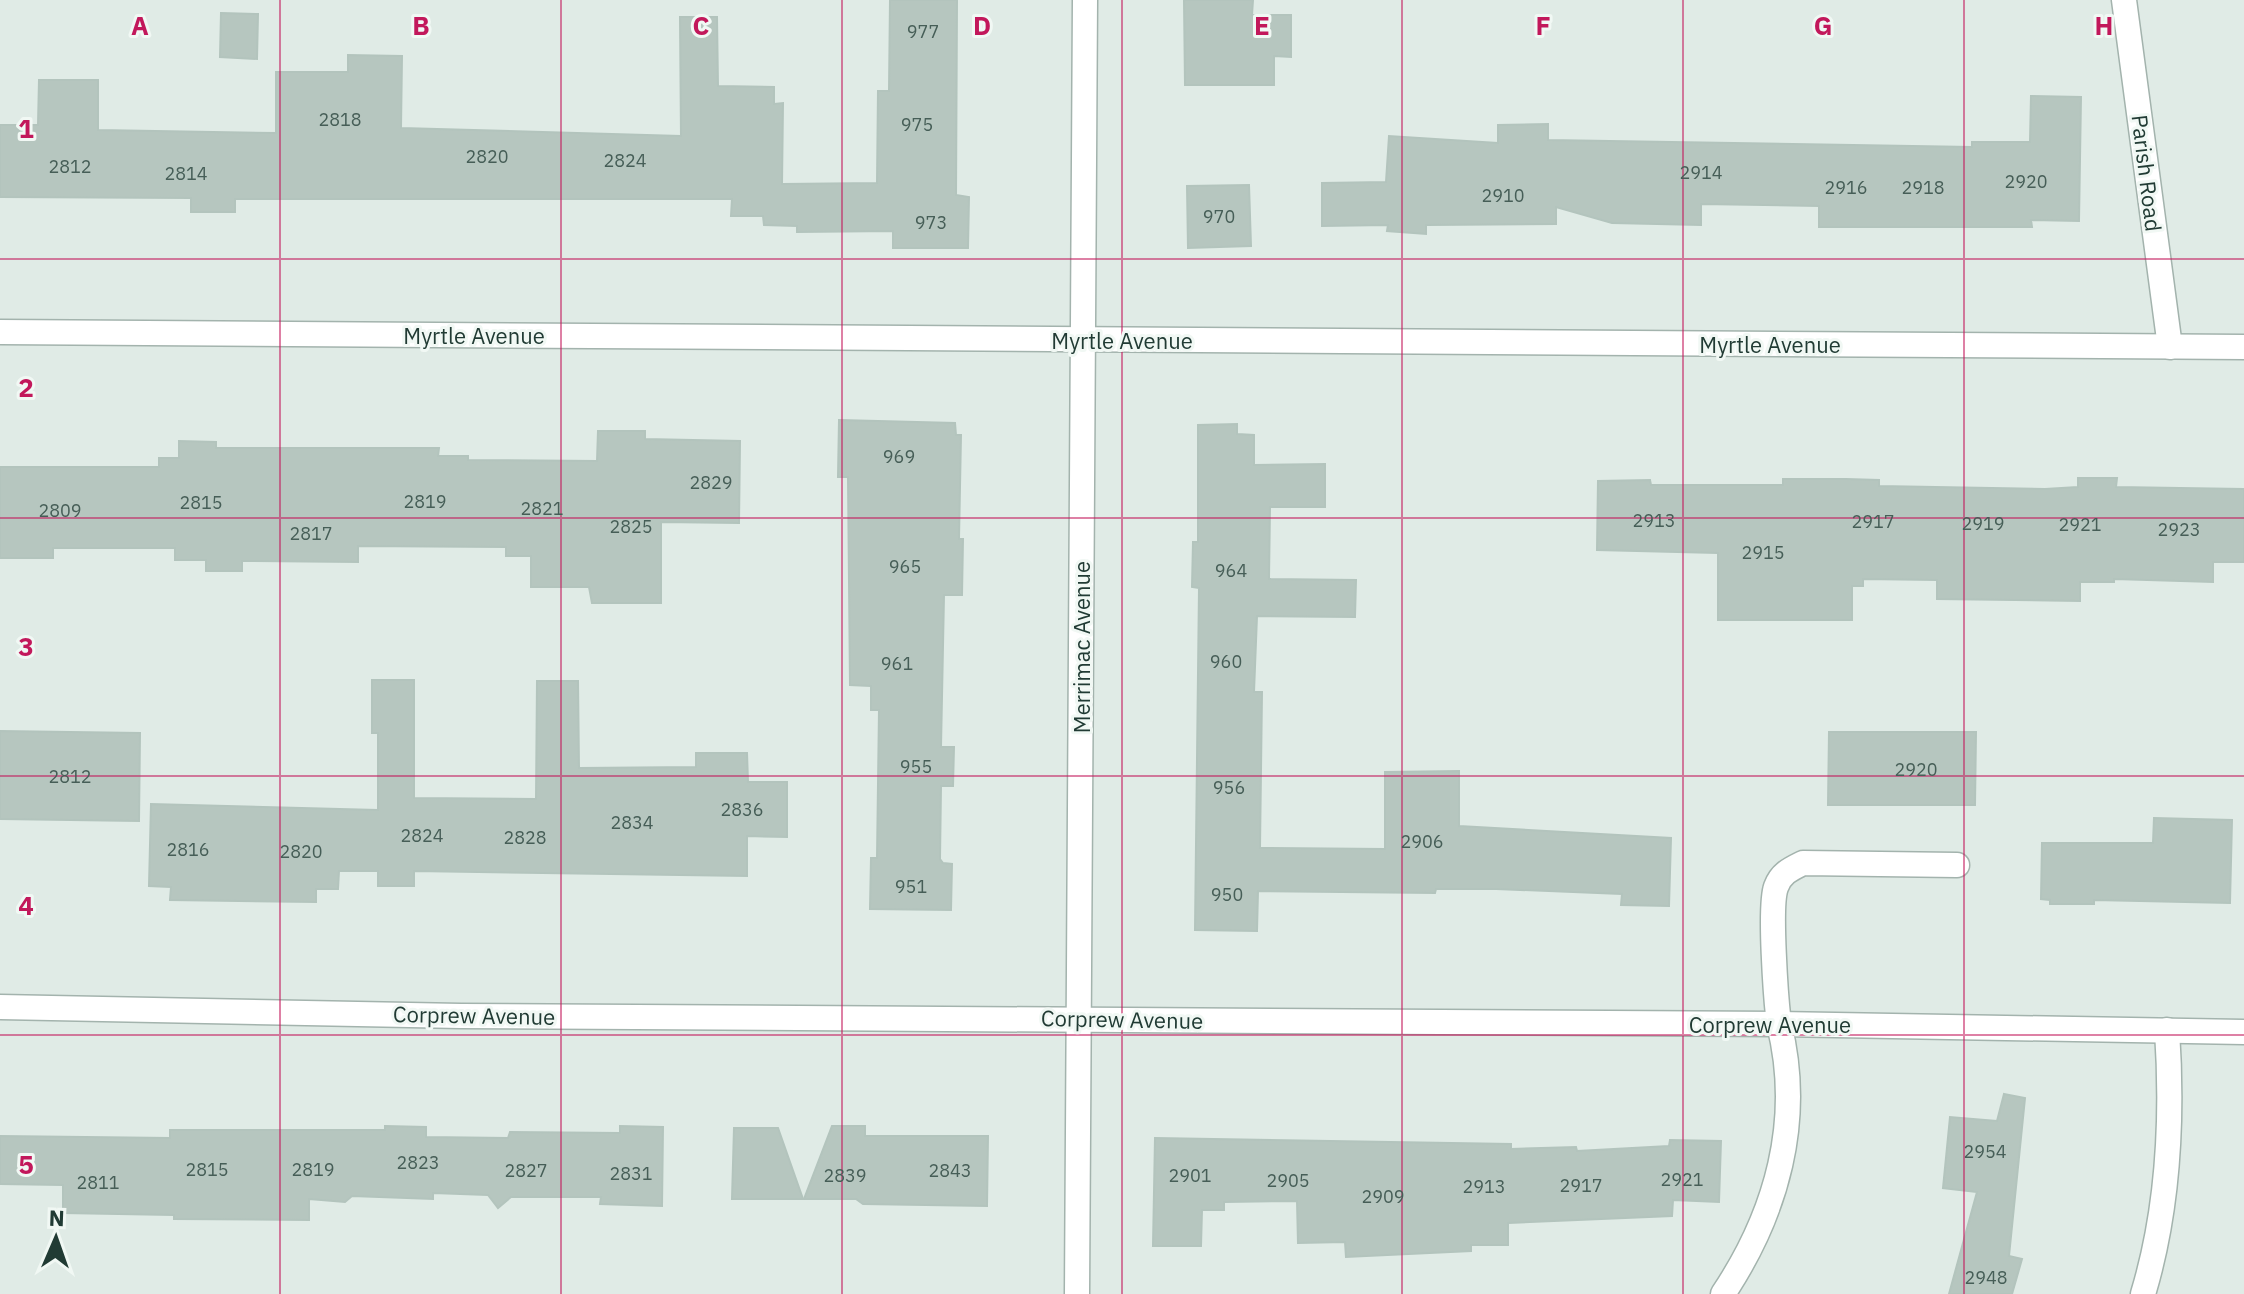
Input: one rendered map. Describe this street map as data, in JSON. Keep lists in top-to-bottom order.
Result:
{
  "streets": {
    "street": [
      "Parish Road",
      "Myrtle Avenue",
      "Merrimac Avenue",
      "Corprew Avenue"
    ]
  },
  "crossings": [
    ["Parish Road", "Myrtle Avenue"],
    ["Myrtle Avenue", "Merrimac Avenue"],
    ["Merrimac Avenue", "Corprew Avenue"]
  ],
  "house_numbers": [
    "977",
    "2818",
    "975",
    "2820",
    "2824",
    "2812",
    "2914",
    "2814",
    "2920",
    "2916",
    "2918",
    "2910",
    "970",
    "973",
    "969",
    "2829",
    "2819",
    "2815",
    "2821",
    "2809",
    "2913",
    "2917",
    "2919",
    "2921",
    "2825",
    "2923",
    "2817",
    "2915",
    "965",
    "964",
    "960",
    "961",
    "955",
    "2920",
    "2812",
    "956",
    "2836",
    "2834",
    "2824",
    "2828",
    "2906",
    "2816",
    "2820",
    "951",
    "950",
    "2954",
    "2823",
    "2815",
    "2819",
    "2827",
    "2843",
    "2831",
    "2839",
    "2901",
    "2921",
    "2905",
    "2811",
    "2917",
    "2913",
    "2909",
    "2948"
  ],
  "north": "top",
  "grid": {
    "columns": [
      "A",
      "B",
      "C",
      "D",
      "E",
      "F",
      "G",
      "H"
    ],
    "rows": [
      "1",
      "2",
      "3",
      "4",
      "5"
    ]
  }
}
